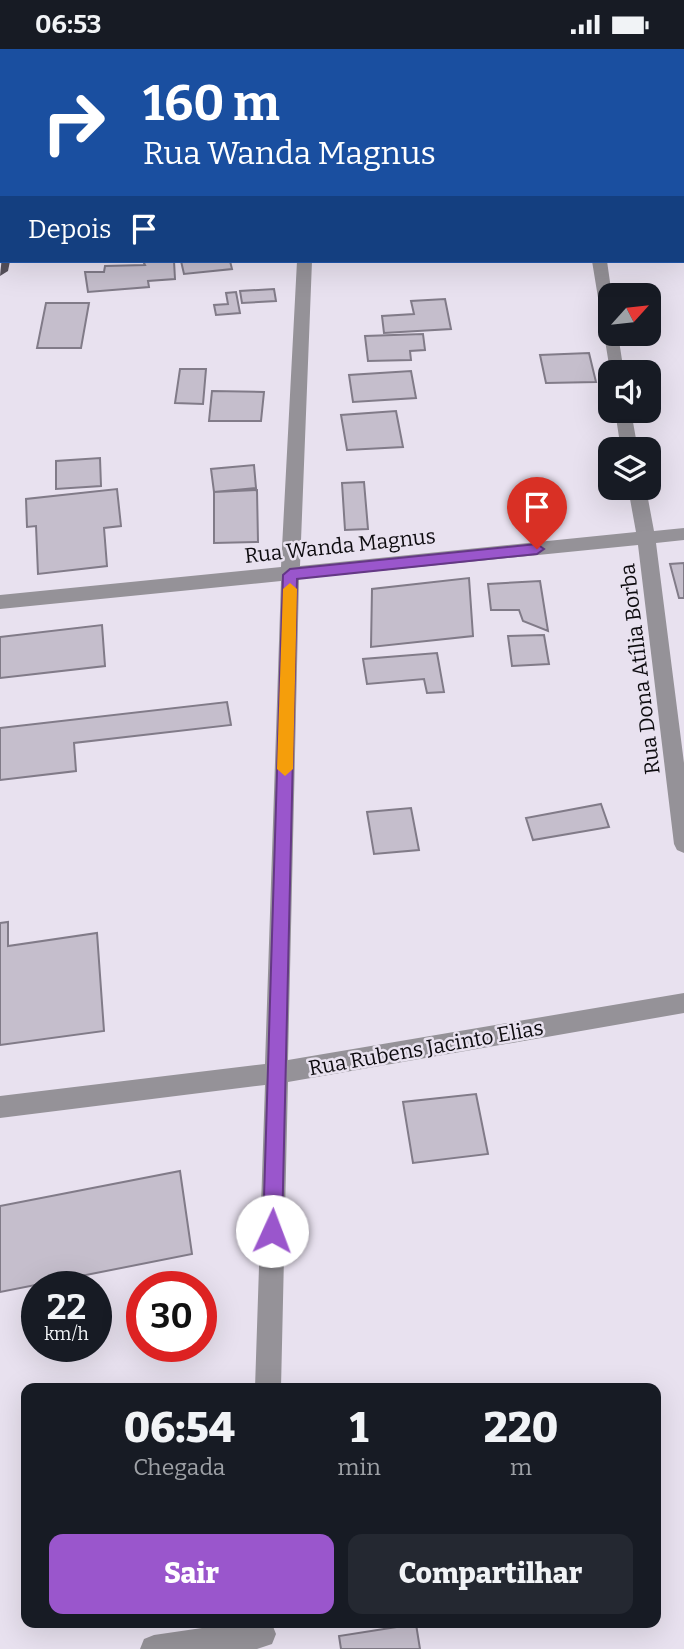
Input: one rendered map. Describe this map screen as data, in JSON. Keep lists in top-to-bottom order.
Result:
{
  "streets": {
    "street": ["Rua Wanda Magnus", "Rua Dona Atília Borba", "Rua Rubens Jacinto Elias"]
  },
  "crossings": [
    ["Rua Wanda Magnus", "Rua Dona Atília Borba"]
  ],
  "north": "top right",
  "page": {
    "status": "06:53",
    "turn": ["160 m", "Rua Wanda Magnus"],
    "then": "Depois",
    "speed": "22 km/h",
    "limit": "30",
    "eta": [
      "06:54",
      "Chegada",
      "1",
      "min",
      "220",
      "m"
    ],
    "buttons": ["Sair", "Compartilhar"]
  }
}
